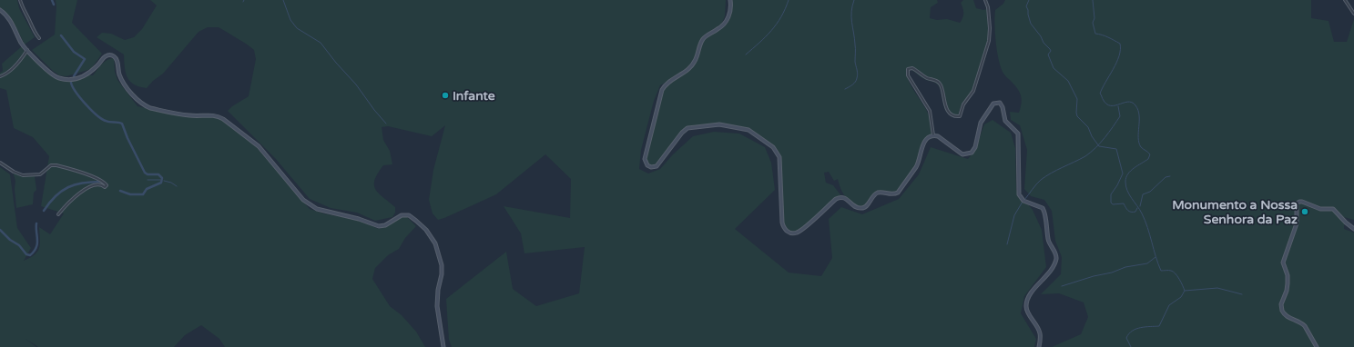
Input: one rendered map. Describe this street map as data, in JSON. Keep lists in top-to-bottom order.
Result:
{
  "places": ["Infante", "Monumento a Nossa Senhora da Paz"]
}
